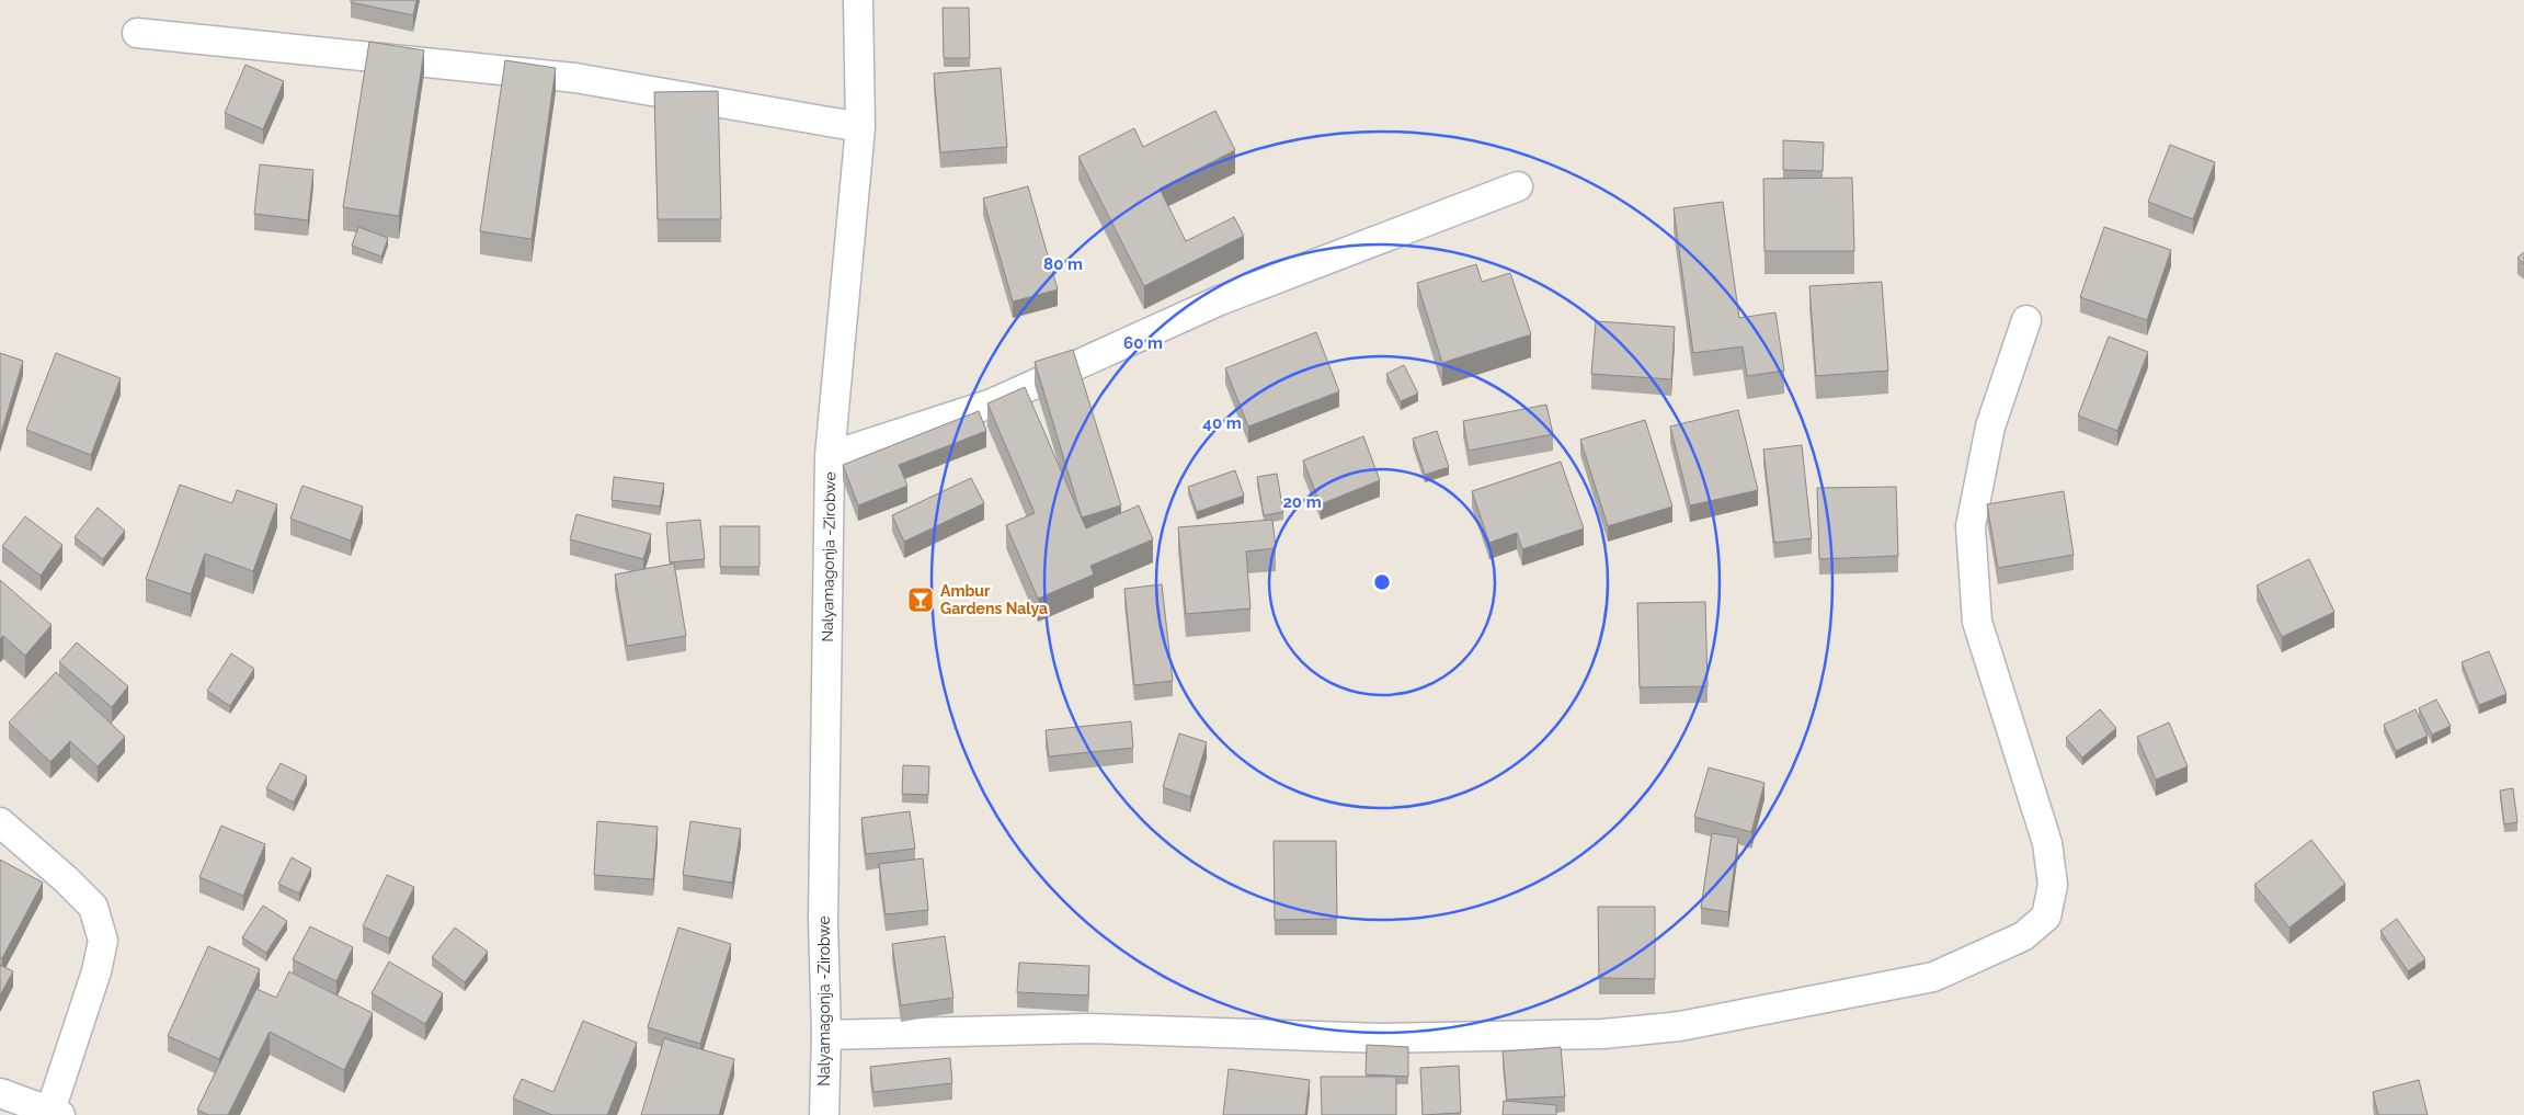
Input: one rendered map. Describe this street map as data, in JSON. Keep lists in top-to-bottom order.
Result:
{
  "streets": {
    "street": ["Nalyamagonja -Zirobwe"]
  },
  "places": {
    "bar": ["Ambur Gardens Nalya"]
  },
  "rings": [
    "80 m",
    "60 m",
    "40 m",
    "20 m"
  ]
}
